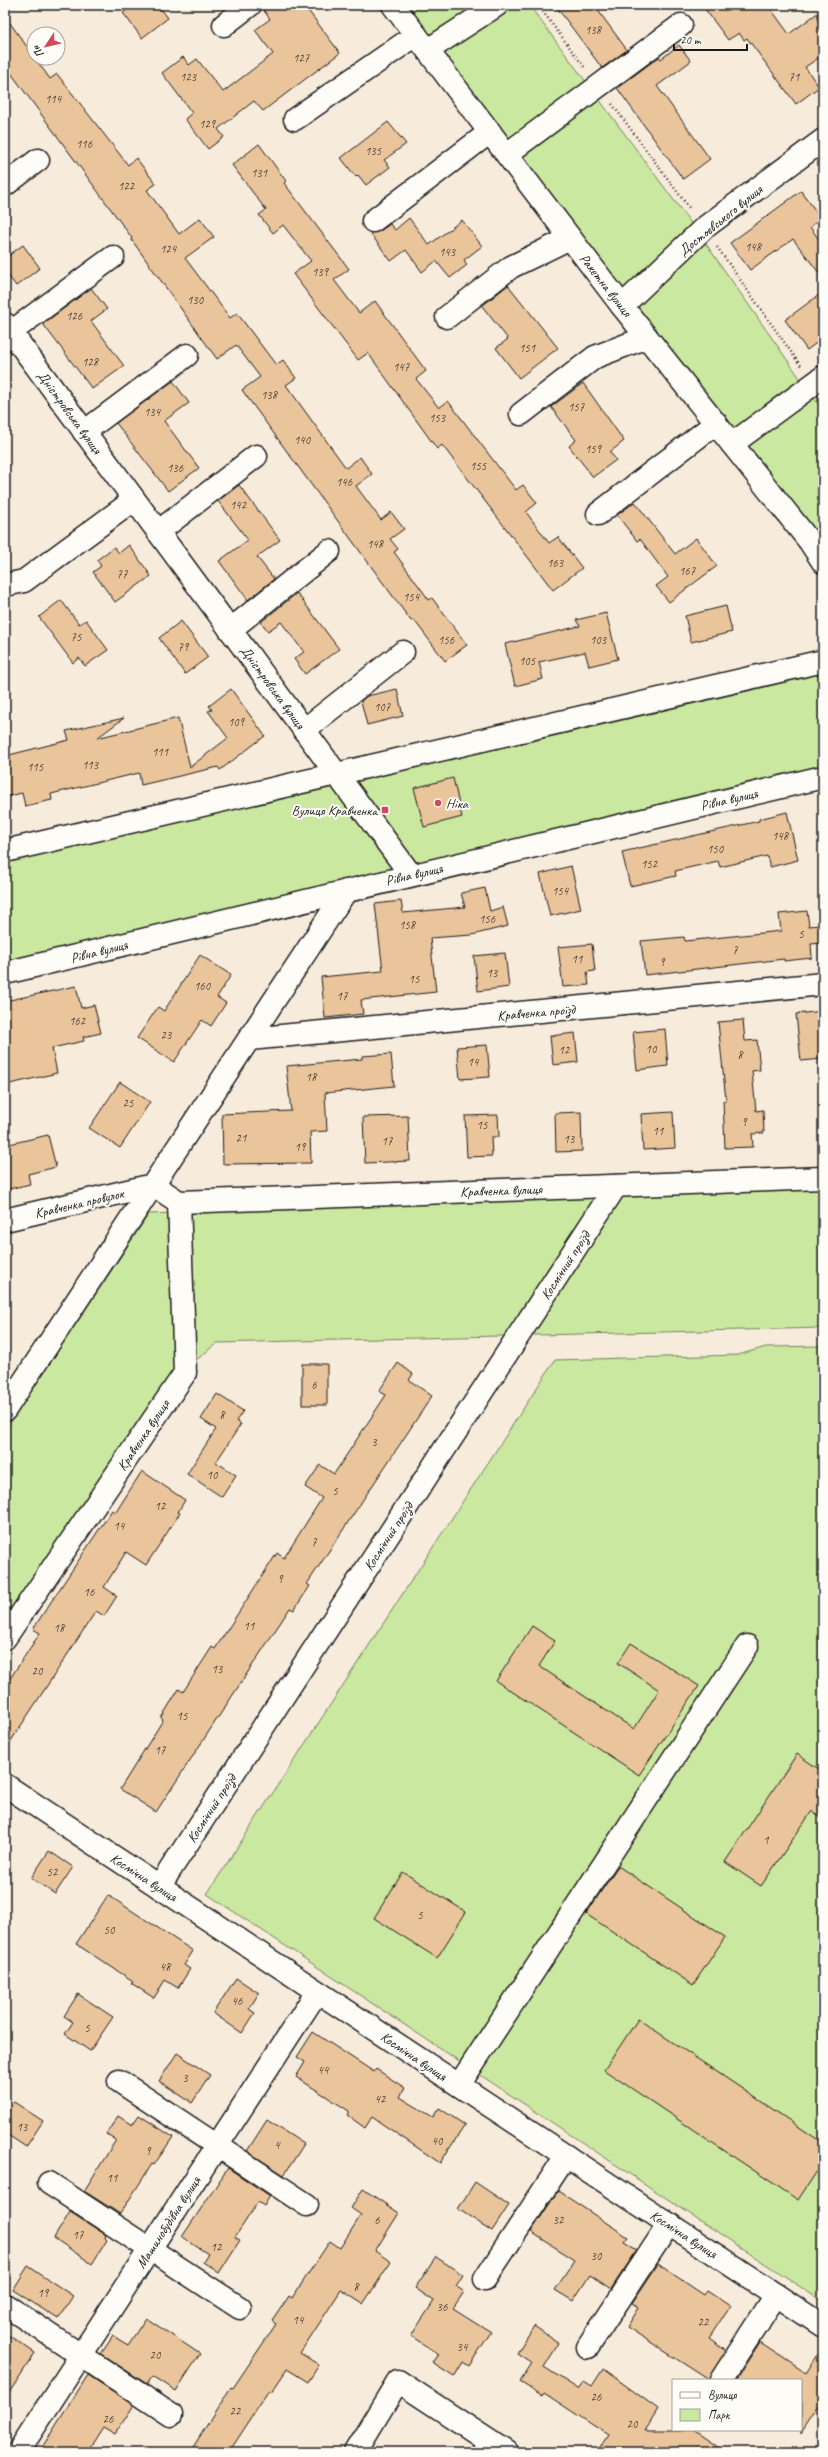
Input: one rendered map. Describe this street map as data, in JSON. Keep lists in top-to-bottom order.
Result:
{
  "streets": {
    "street": [
      "Достоєвського вулиця",
      "Ракетна вулиця",
      "Дністровська вулиця",
      "Рівна вулиця",
      "Кравченка проїзд",
      "Кравченка вулиця",
      "Кравченка провулок",
      "Космічний проїзд",
      "Космічна вулиця",
      "Машинобудівна вулиця"
    ]
  },
  "crossings": [
    ["Достоєвського вулиця", "Ракетна вулиця"],
    ["Дністровська вулиця", "Рівна вулиця"],
    ["Кравченка вулиця", "Космічний проїзд"],
    ["Космічний проїзд", "Космічна вулиця"],
    ["Космічна вулиця", "Машинобудівна вулиця"]
  ],
  "places": {
    "other": ["Ніка"],
    "transit": ["Вулиця Кравченка"]
  },
  "house_numbers": [
    "138",
    "127",
    "123",
    "71",
    "114",
    "129",
    "116",
    "135",
    "131",
    "122",
    "148",
    "124",
    "143",
    "139",
    "130",
    "126",
    "151",
    "128",
    "147",
    "138",
    "157",
    "134",
    "153",
    "140",
    "159",
    "155",
    "136",
    "146",
    "142",
    "148",
    "163",
    "167",
    "77",
    "154",
    "75",
    "156",
    "103",
    "79",
    "105",
    "107",
    "109",
    "111",
    "113",
    "115",
    "148",
    "150",
    "152",
    "154",
    "156",
    "158",
    "5",
    "7",
    "11",
    "9",
    "13",
    "15",
    "160",
    "17",
    "162",
    "23",
    "10",
    "12",
    "8",
    "14",
    "18",
    "25",
    "9",
    "15",
    "11",
    "21",
    "13",
    "17",
    "19",
    "6",
    "8",
    "3",
    "10",
    "5",
    "12",
    "14",
    "7",
    "9",
    "16",
    "11",
    "18",
    "13",
    "20",
    "15",
    "17",
    "1",
    "52",
    "5",
    "50",
    "48",
    "46",
    "5",
    "44",
    "3",
    "42",
    "13",
    "40",
    "4",
    "9",
    "11",
    "6",
    "32",
    "17",
    "12",
    "30",
    "8",
    "19",
    "36",
    "14",
    "22",
    "34",
    "20",
    "26",
    "22",
    "26",
    "20"
  ],
  "legend": ["Вулиця", "Парк"],
  "scale_bar": "20 m",
  "north": "bottom left"
}
